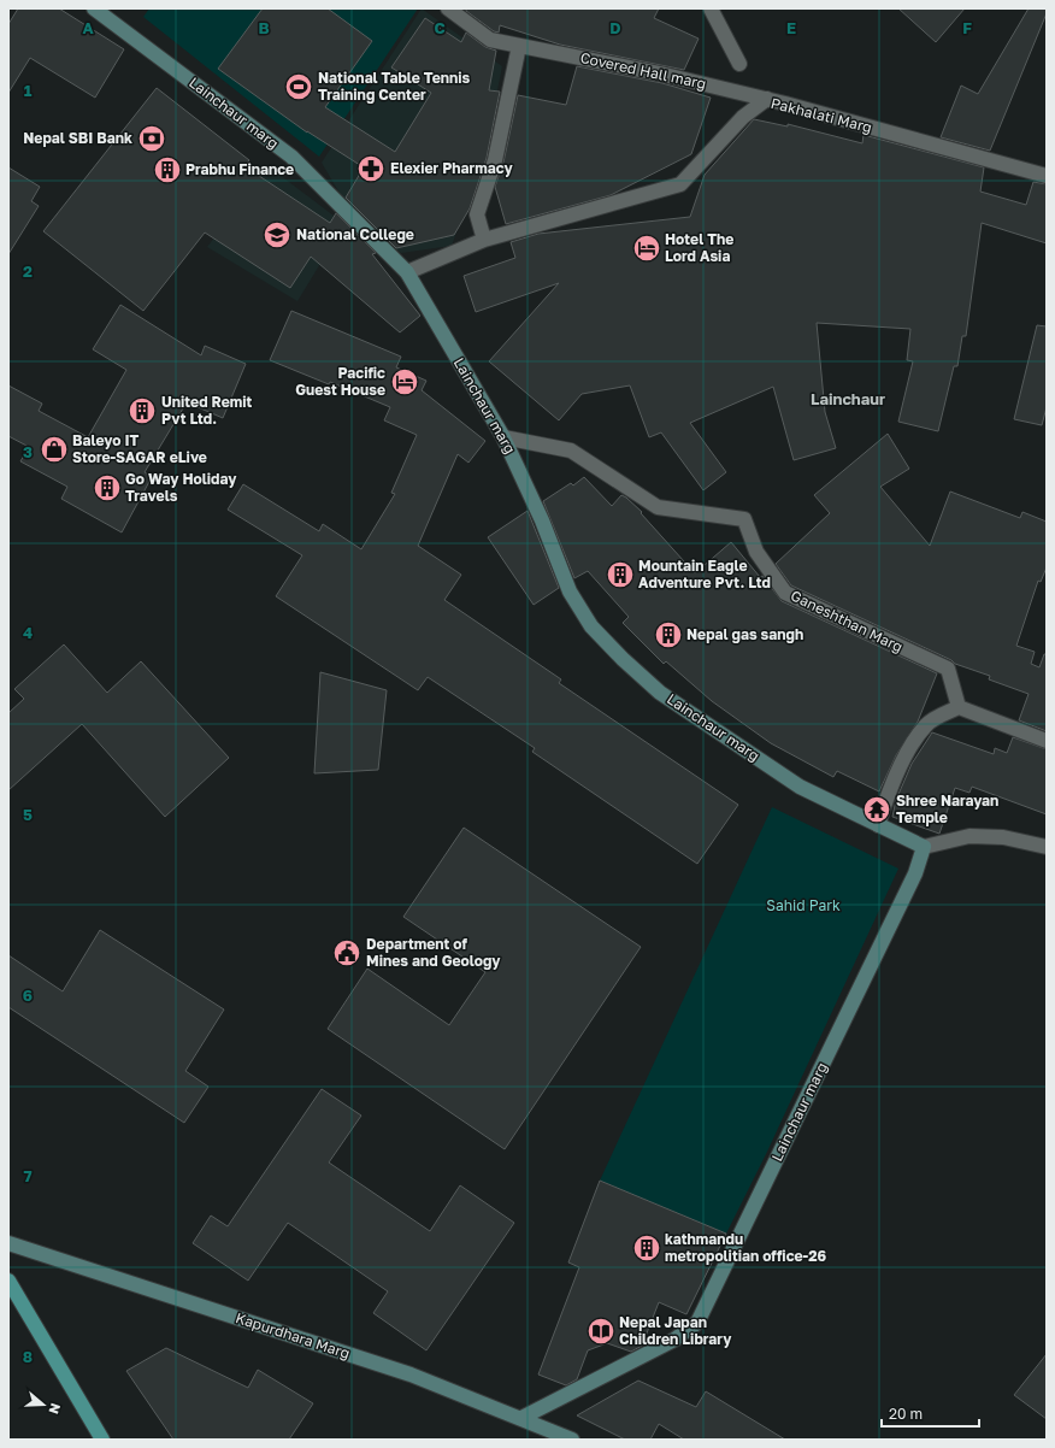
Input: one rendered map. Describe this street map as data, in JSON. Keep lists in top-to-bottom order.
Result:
{
  "streets": {
    "street": [
      "Covered Hall marg",
      "Lainchaur marg",
      "Pakhalati Marg",
      "Ganeshthan Marg",
      "Kapurdhara Marg"
    ]
  },
  "crossings": [
    ["Covered Hall marg", "Pakhalati Marg"],
    ["Lainchaur marg", "Pakhalati Marg"],
    ["Lainchaur marg", "Ganeshthan Marg"],
    ["Lainchaur marg", "Kapurdhara Marg"]
  ],
  "districts": ["Lainchaur"],
  "parks": ["Sahid Park"],
  "places": {
    "sports": ["National Table Tennis Training Center"],
    "bank": ["Nepal SBI Bank"],
    "pharmacy": ["Elexier Pharmacy"],
    "building": [
      "Prabhu Finance",
      "United Remit Pvt Ltd.",
      "Go Way Holiday Travels",
      "Mountain Eagle Adventure Pvt. Ltd",
      "Nepal gas sangh",
      "kathmandu metropolitian office-26"
    ],
    "school or university": ["National College"],
    "hotel": ["Hotel The Lord Asia", "Pacific Guest House"],
    "shop": ["Baleyo IT Store-SAGAR eLive"],
    "temple": ["Shree Narayan Temple"],
    "public building": ["Department of Mines and Geology"],
    "library": ["Nepal Japan Children Library"]
  },
  "scale_bar": "20 m",
  "north": "right",
  "grid": {
    "columns": [
      "A",
      "B",
      "C",
      "D",
      "E",
      "F"
    ],
    "rows": [
      "1",
      "2",
      "3",
      "4",
      "5",
      "6",
      "7",
      "8"
    ]
  }
}
